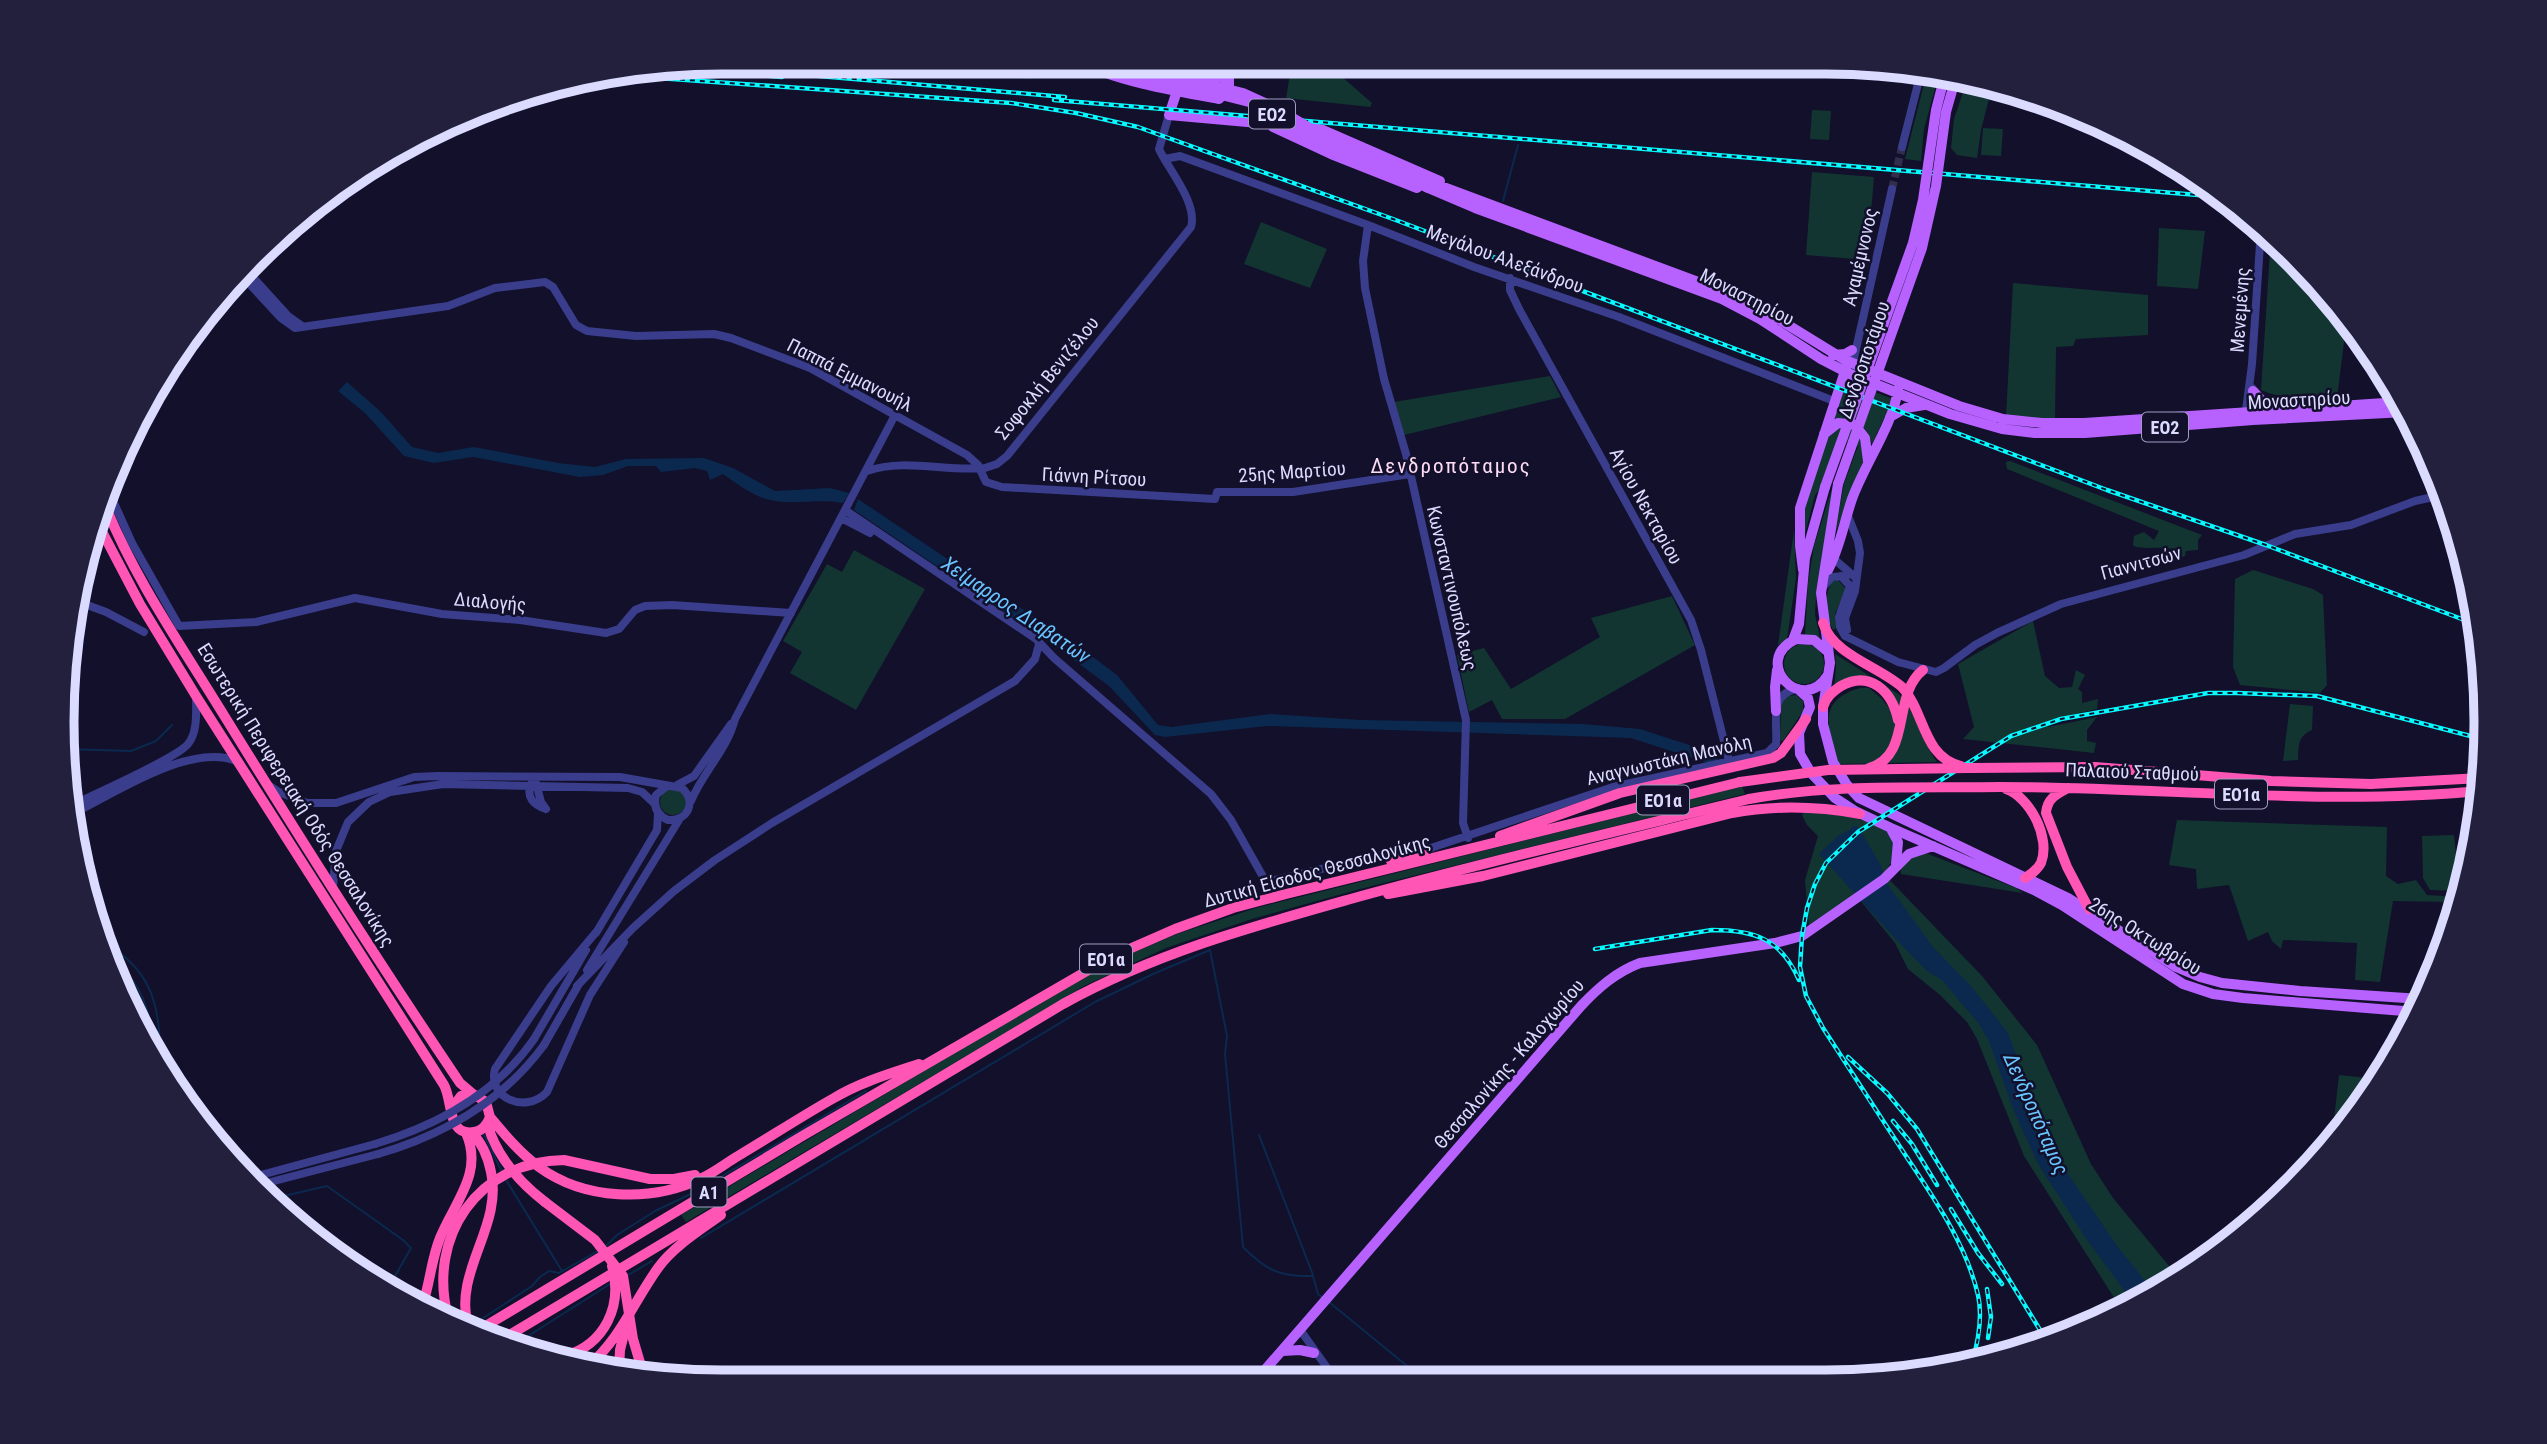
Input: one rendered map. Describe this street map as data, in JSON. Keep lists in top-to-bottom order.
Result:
{
  "streets": {
    "highway": [
      "Παλαιού Σταθμού",
      "ΕΟ1α",
      "Εσωτερική Περιφερειακή Οδός Θεσσαλονίκης",
      "Δυτική Είσοδος Θεσσαλονίκης",
      "Α1"
    ],
    "main road": [
      "ΕΟ2",
      "Μοναστηρίου",
      "Δενδροποτάμου",
      "Σοφοκλή Βενιζέλου",
      "26ης Οκτωβρίου",
      "Θεσσαλονίκης - Καλοχωρίου"
    ],
    "street": [
      "Αγαμέμνονος",
      "Μεγάλου Αλεξάνδρου",
      "Μενεμένης",
      "Παππά Εμμανουήλ",
      "25ης Μαρτίου",
      "Γιάννη Ρίτσου",
      "Αγίου Νεκταρίου",
      "Γιαννιτσών",
      "Κωνσταντινουπόλεως",
      "Διαλογής",
      "Αναγνωστάκη Μανόλη"
    ]
  },
  "crossings": [
    ["Αγαμέμνονος", "Μοναστηρίου"],
    ["Μεγάλου Αλεξάνδρου", "Σοφοκλή Βενιζέλου"],
    ["Μεγάλου Αλεξάνδρου", "Αγίου Νεκταρίου"],
    ["Μεγάλου Αλεξάνδρου", "Κωνσταντινουπόλεως"],
    ["Μοναστηρίου", "Μενεμένης"],
    ["Παππά Εμμανουήλ", "Σοφοκλή Βενιζέλου"],
    ["Παππά Εμμανουήλ", "Γιάννη Ρίτσου"],
    ["Σοφοκλή Βενιζέλου", "Γιάννη Ρίτσου"],
    ["25ης Μαρτίου", "Γιάννη Ρίτσου"],
    ["25ης Μαρτίου", "Κωνσταντινουπόλεως"],
    ["Αγίου Νεκταρίου", "Αναγνωστάκη Μανόλη"],
    ["Κωνσταντινουπόλεως", "Αναγνωστάκη Μανόλη"],
    ["Παλαιού Σταθμού", "Δυτική Είσοδος Θεσσαλονίκης"]
  ],
  "districts": ["Δενδροπόταμος"],
  "water": ["Χείμαρρος Διαβατών", "Δενδροπόταμος"]
}
